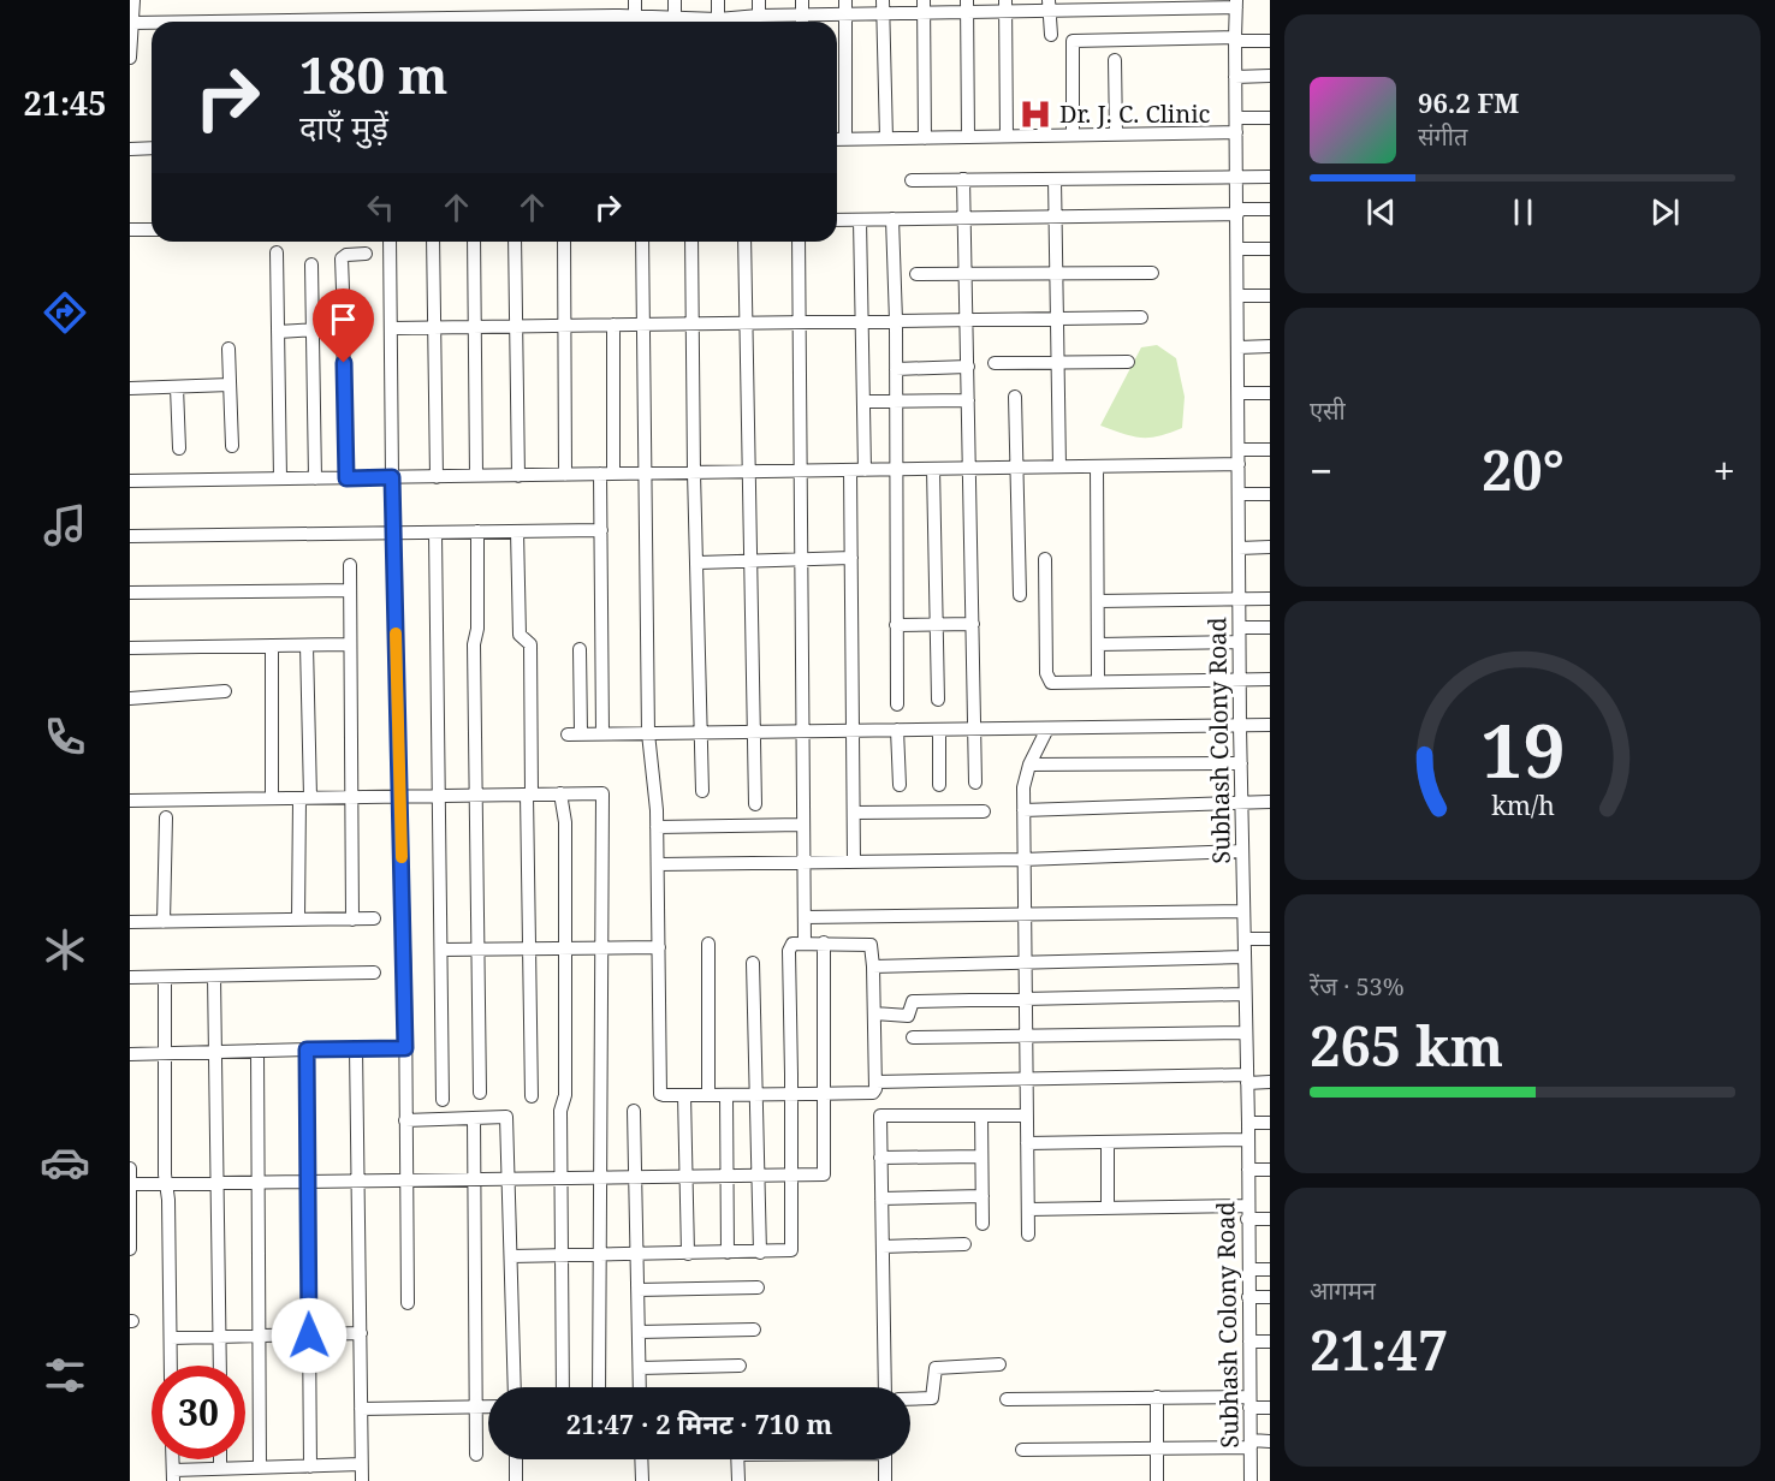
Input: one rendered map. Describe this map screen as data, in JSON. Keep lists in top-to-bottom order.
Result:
{
  "streets": {
    "street": ["Subhash Colony Road"]
  },
  "places": {
    "hospital": ["Dr. J. C. Clinic"]
  },
  "page": {
    "tabs": "21:45",
    "turn": ["180 m", "दाएँ मुड़ें"],
    "song": ["96.2 FM", "संगीत"],
    "tile": [
      "एसी",
      ["रेंज · 53%", "265 km"],
      ["आगमन", "21:47"]
    ],
    "heat": ["−", "20°", "+"],
    "limit": "30",
    "trip": "21:47 · 2 मिनट · 710 m",
    "gauge": ["19", "km/h"]
  }
}
